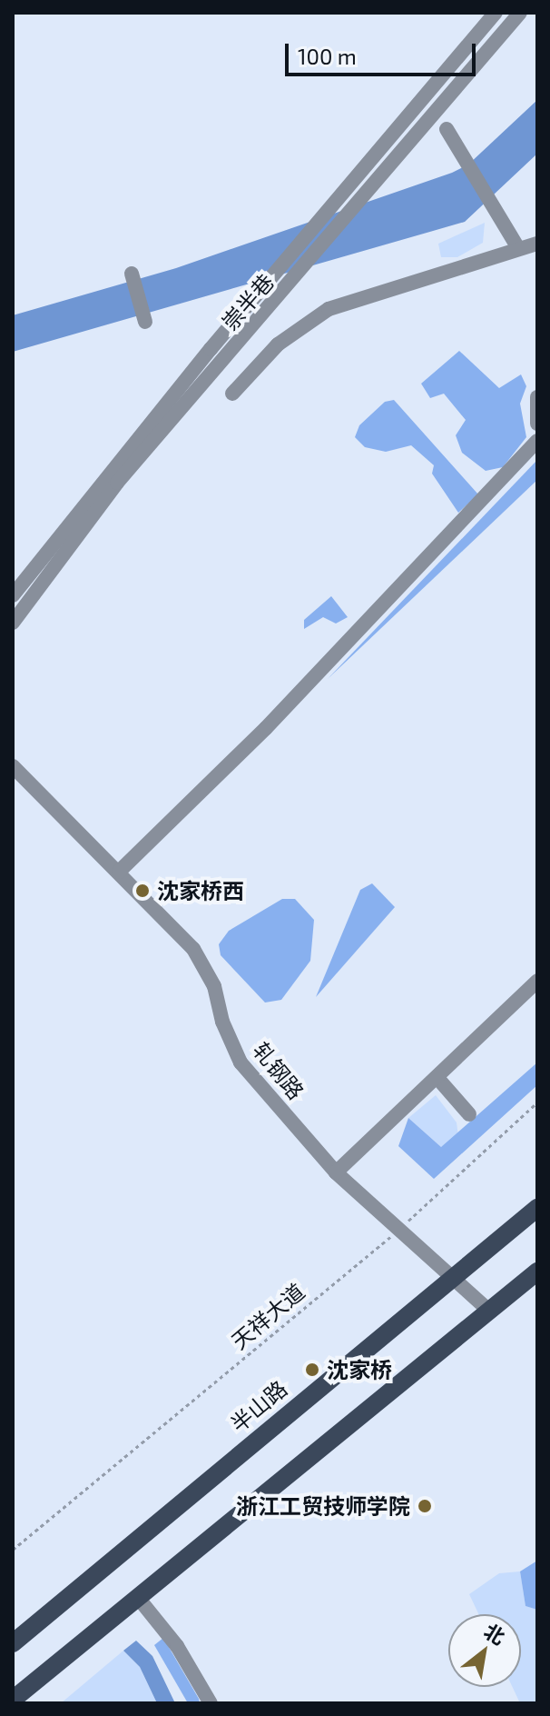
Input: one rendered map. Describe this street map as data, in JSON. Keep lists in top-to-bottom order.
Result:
{
  "streets": {
    "main road": ["半山路"],
    "street": ["崇半巷", "轧钢路"],
    "path": ["天祥大道"]
  },
  "crossings": [
    ["轧钢路", "天祥大道"],
    ["轧钢路", "半山路"]
  ],
  "places": ["沈家桥西", "沈家桥", "浙江工贸技师学院"],
  "scale_bar": "100 m",
  "north": "top right"
}
